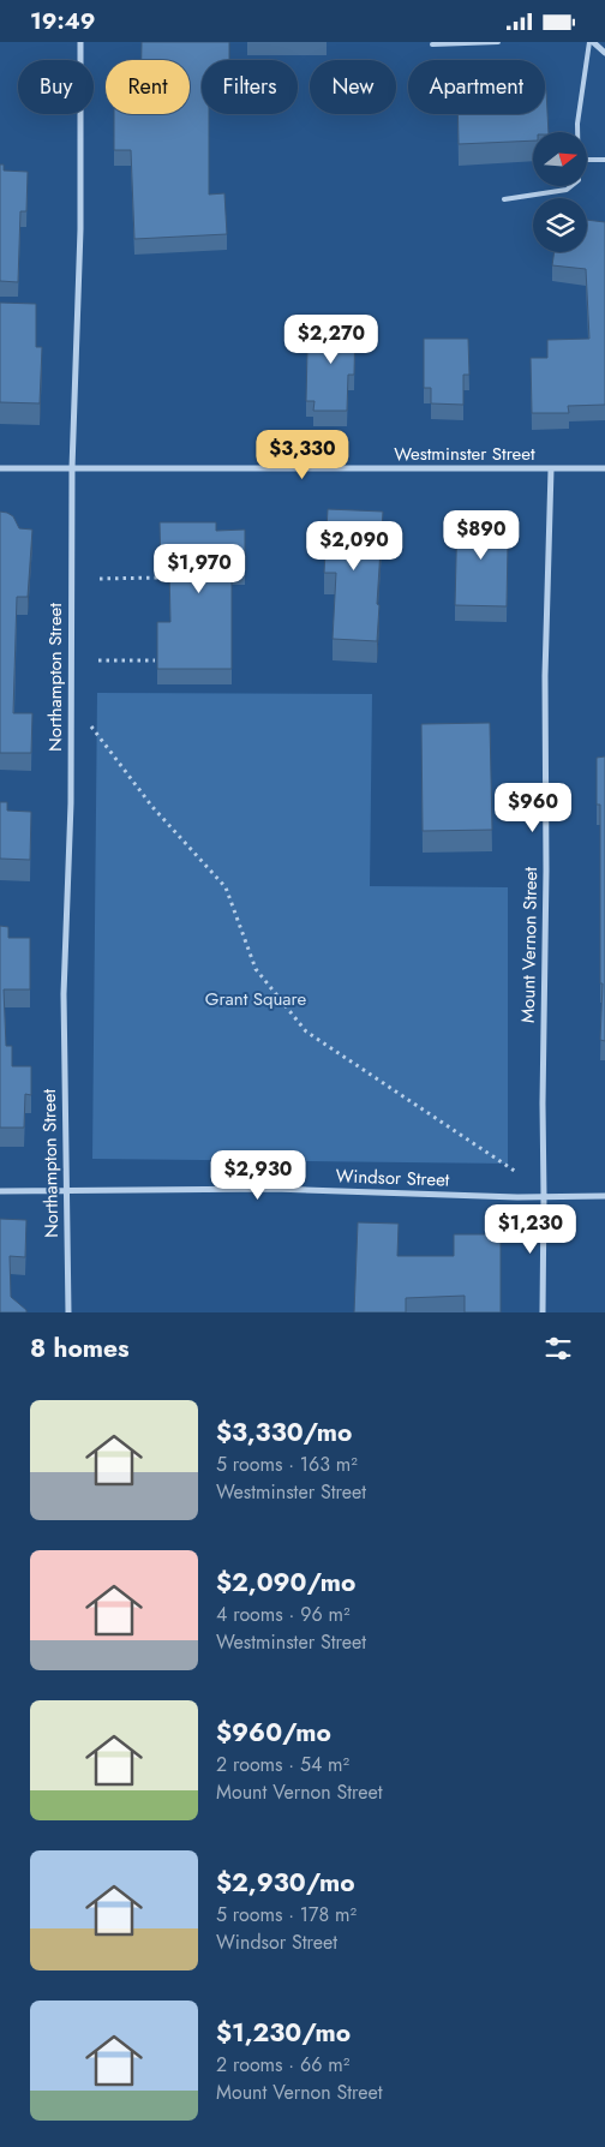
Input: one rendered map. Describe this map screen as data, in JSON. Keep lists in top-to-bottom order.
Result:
{
  "streets": {
    "street": [
      "Westminster Street",
      "Northampton Street",
      "Mount Vernon Street",
      "Windsor Street"
    ]
  },
  "crossings": [
    ["Westminster Street", "Northampton Street"],
    ["Westminster Street", "Mount Vernon Street"],
    ["Northampton Street", "Windsor Street"],
    ["Mount Vernon Street", "Windsor Street"]
  ],
  "parks": ["Grant Square"],
  "north": "right",
  "page": {
    "status": "19:49",
    "chip": [
      "Buy",
      "Rent",
      "Filters",
      "New",
      "Apartment"
    ],
    "price": [
      "$2,270",
      "$3,330",
      "$890",
      "$2,090",
      "$1,970",
      "$960",
      "$2,930",
      "$1,230"
    ],
    "heading": "8 homes",
    "list": [
      {
        "name": "$3,330/mo",
        "note": "5 rooms · 163 m² · Westminster Street"
      },
      {
        "name": "$2,090/mo",
        "note": "4 rooms · 96 m² · Westminster Street"
      },
      {
        "name": "$960/mo",
        "note": "2 rooms · 54 m² · Mount Vernon Street"
      },
      {
        "name": "$2,930/mo",
        "note": "5 rooms · 178 m² · Windsor Street"
      },
      {
        "name": "$1,230/mo",
        "note": "2 rooms · 66 m² · Mount Vernon Street"
      }
    ]
  }
}
